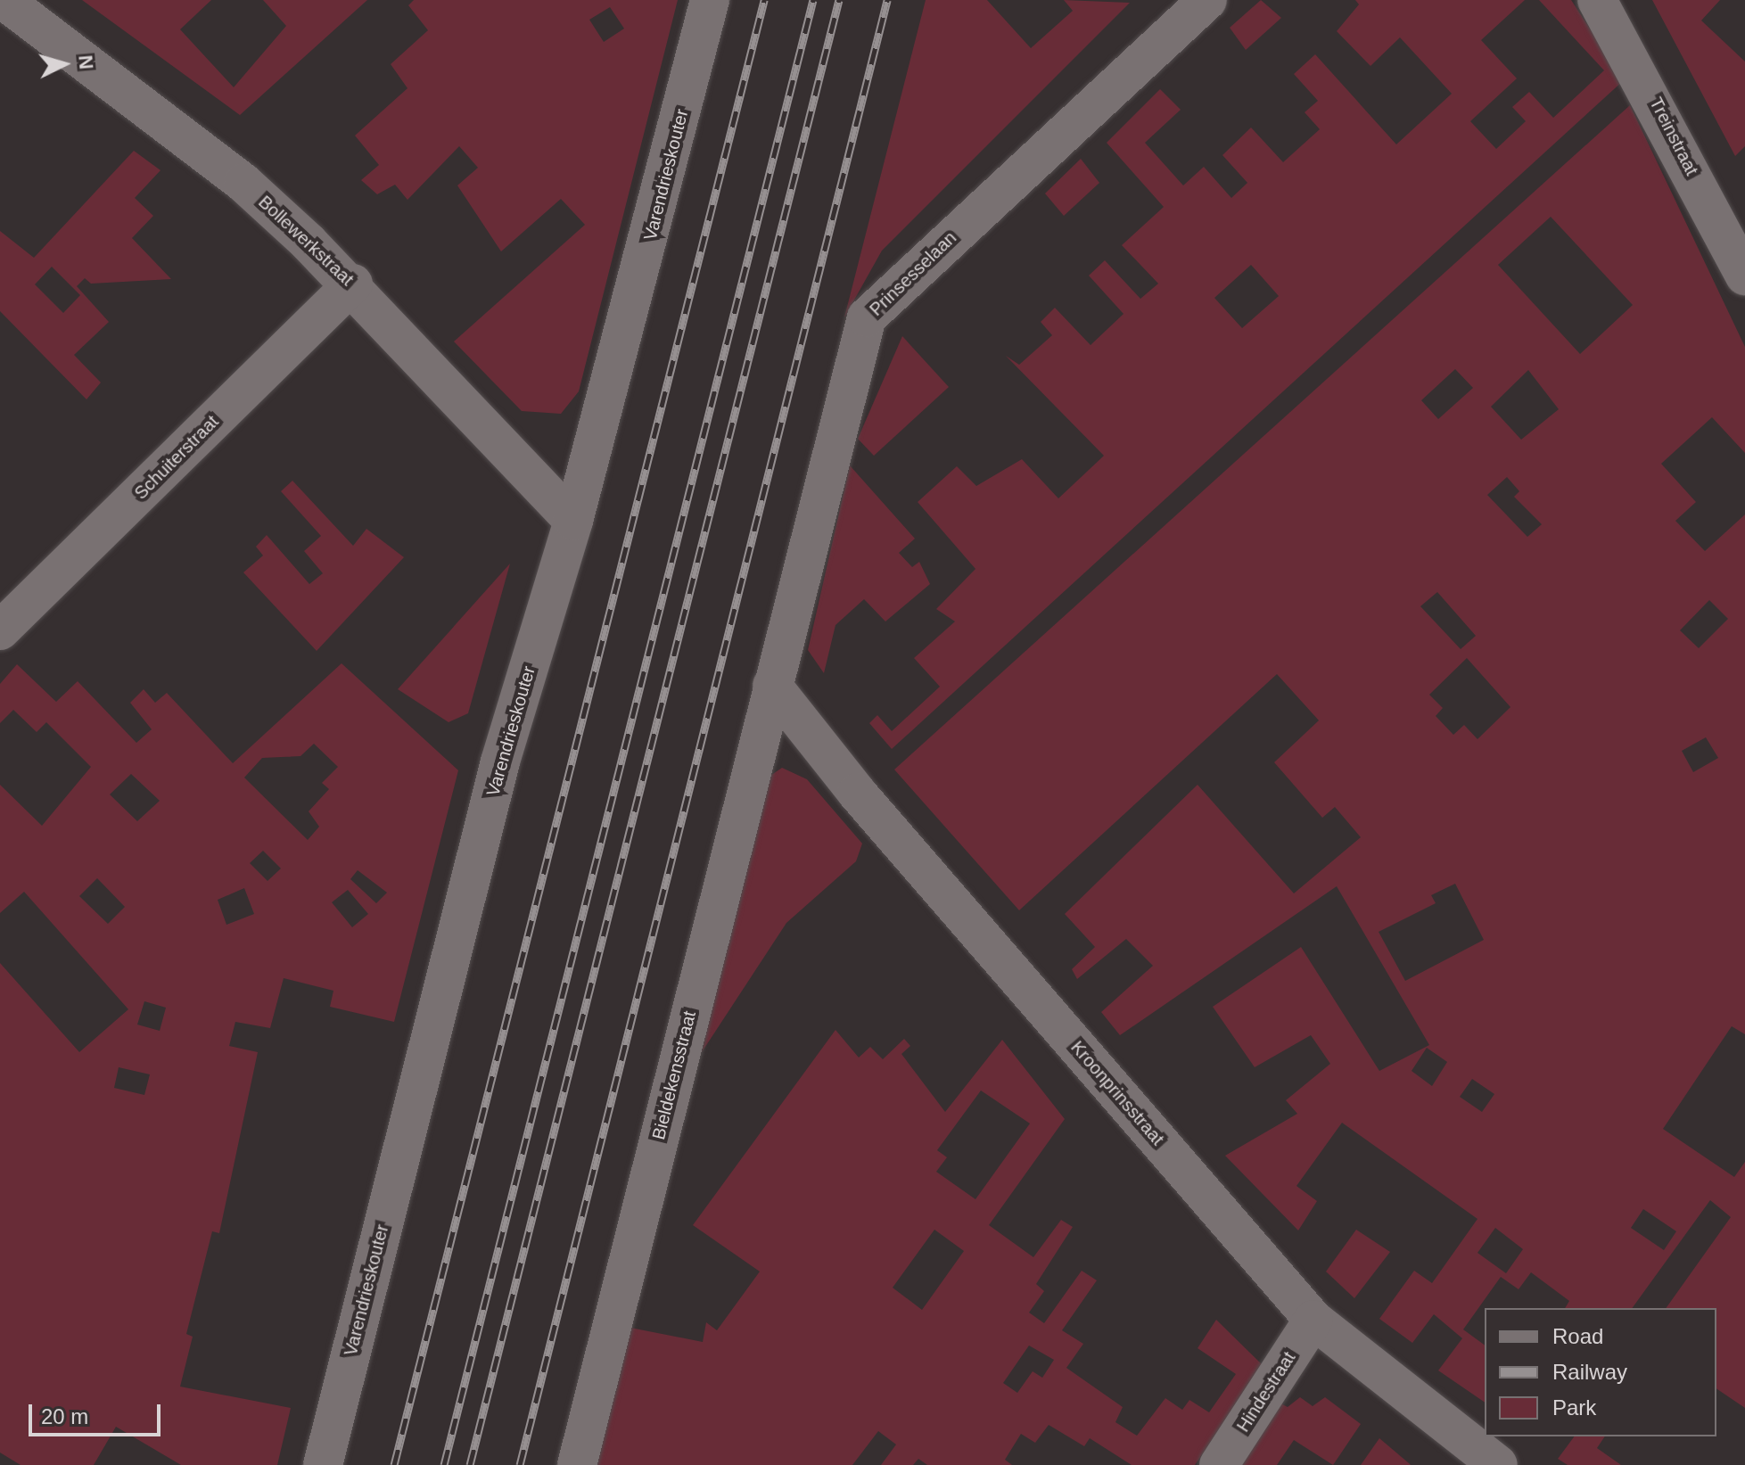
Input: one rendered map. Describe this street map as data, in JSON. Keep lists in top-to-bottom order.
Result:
{
  "streets": {
    "street": [
      "Treinstraat",
      "Varendrieskouter",
      "Bollewerkstraat",
      "Prinsesselaan",
      "Schuiterstraat",
      "Bieldekensstraat",
      "Kroonprinsstraat",
      "Hindestraat"
    ]
  },
  "crossings": [
    ["Varendrieskouter", "Bollewerkstraat"],
    ["Bollewerkstraat", "Schuiterstraat"],
    ["Prinsesselaan", "Bieldekensstraat"],
    ["Prinsesselaan", "Kroonprinsstraat"],
    ["Bieldekensstraat", "Kroonprinsstraat"],
    ["Kroonprinsstraat", "Hindestraat"]
  ],
  "legend": ["Road", "Railway", "Park"],
  "scale_bar": "20 m",
  "north": "right"
}
